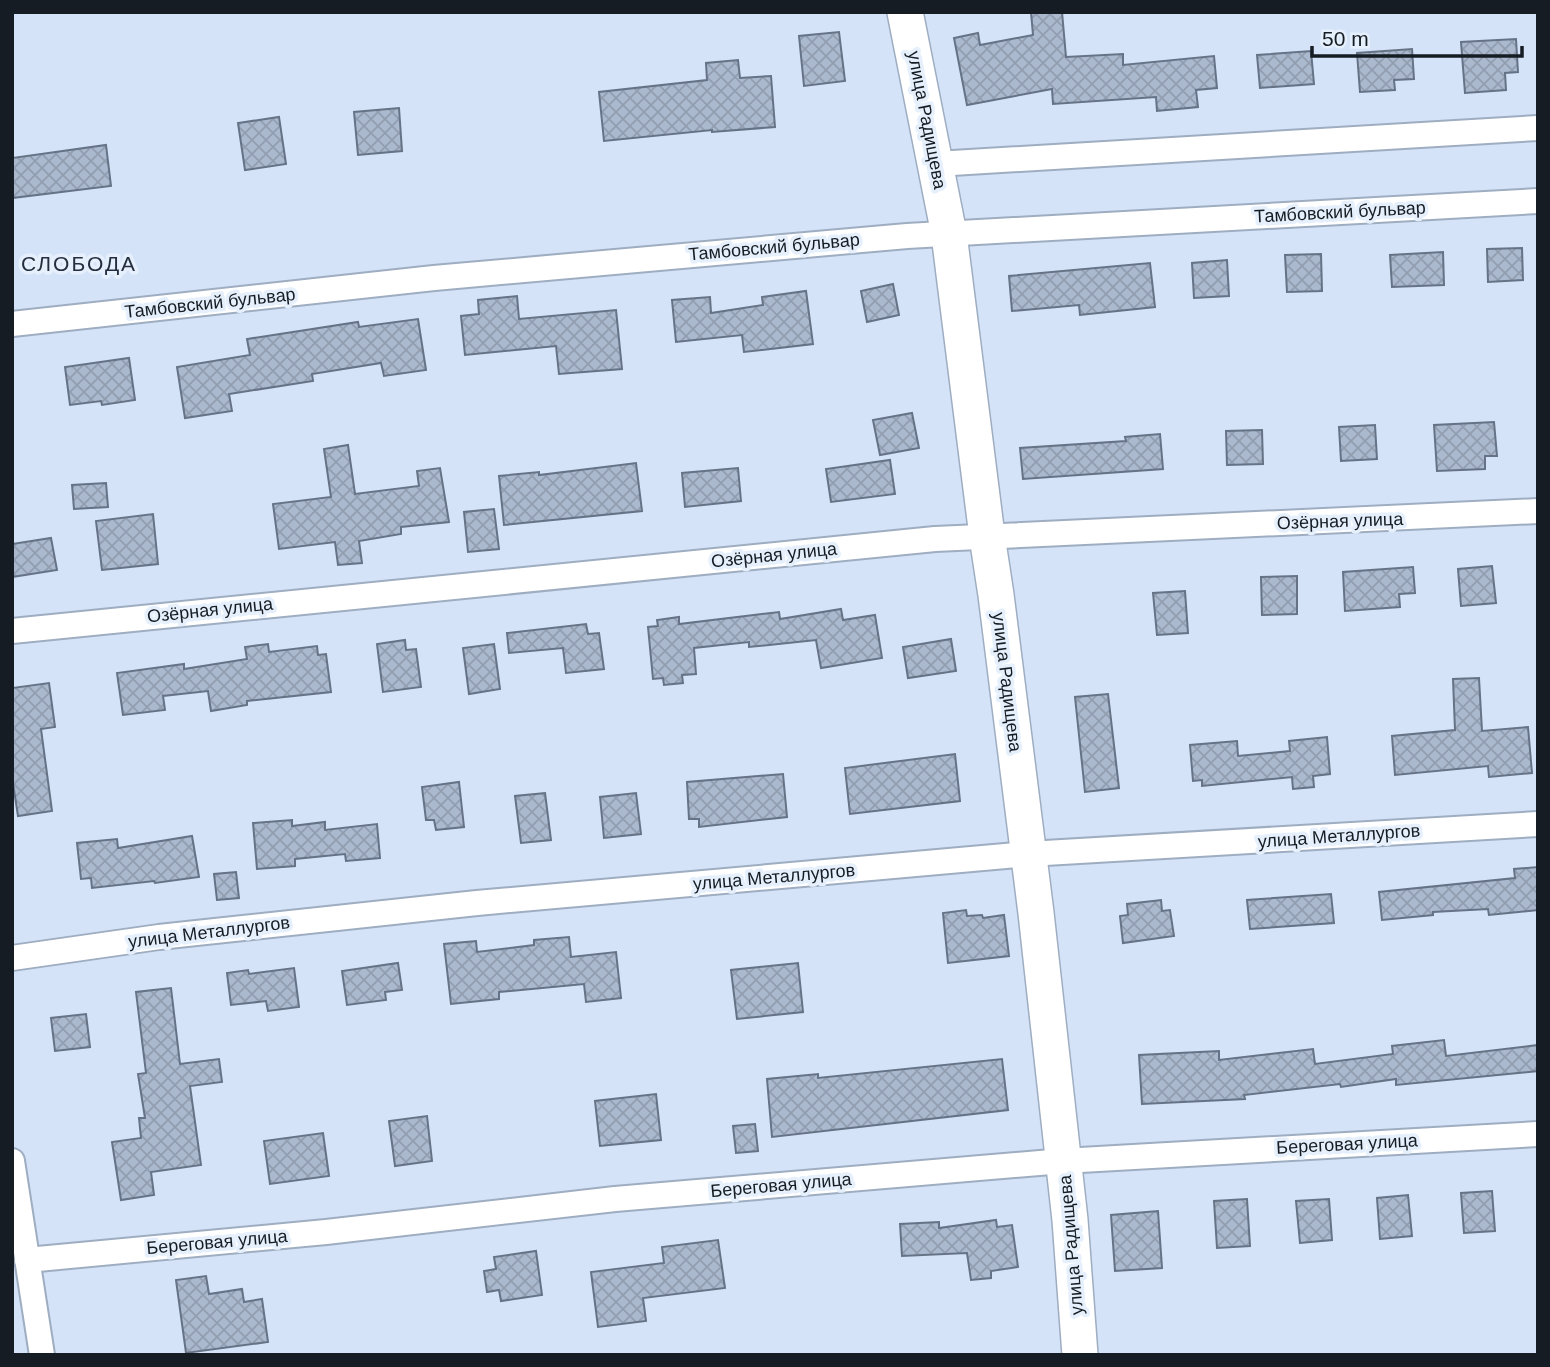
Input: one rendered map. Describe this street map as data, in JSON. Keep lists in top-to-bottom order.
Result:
{
  "streets": {
    "street": [
      "улица Радищева",
      "Тамбовский бульвар",
      "Озёрная улица",
      "улица Металлургов",
      "Береговая улица"
    ]
  },
  "crossings": [
    ["улица Радищева", "Тамбовский бульвар"],
    ["улица Радищева", "Озёрная улица"],
    ["улица Радищева", "улица Металлургов"],
    ["улица Радищева", "Береговая улица"]
  ],
  "districts": ["СЛОБОДА"],
  "scale_bar": "50 m"
}
